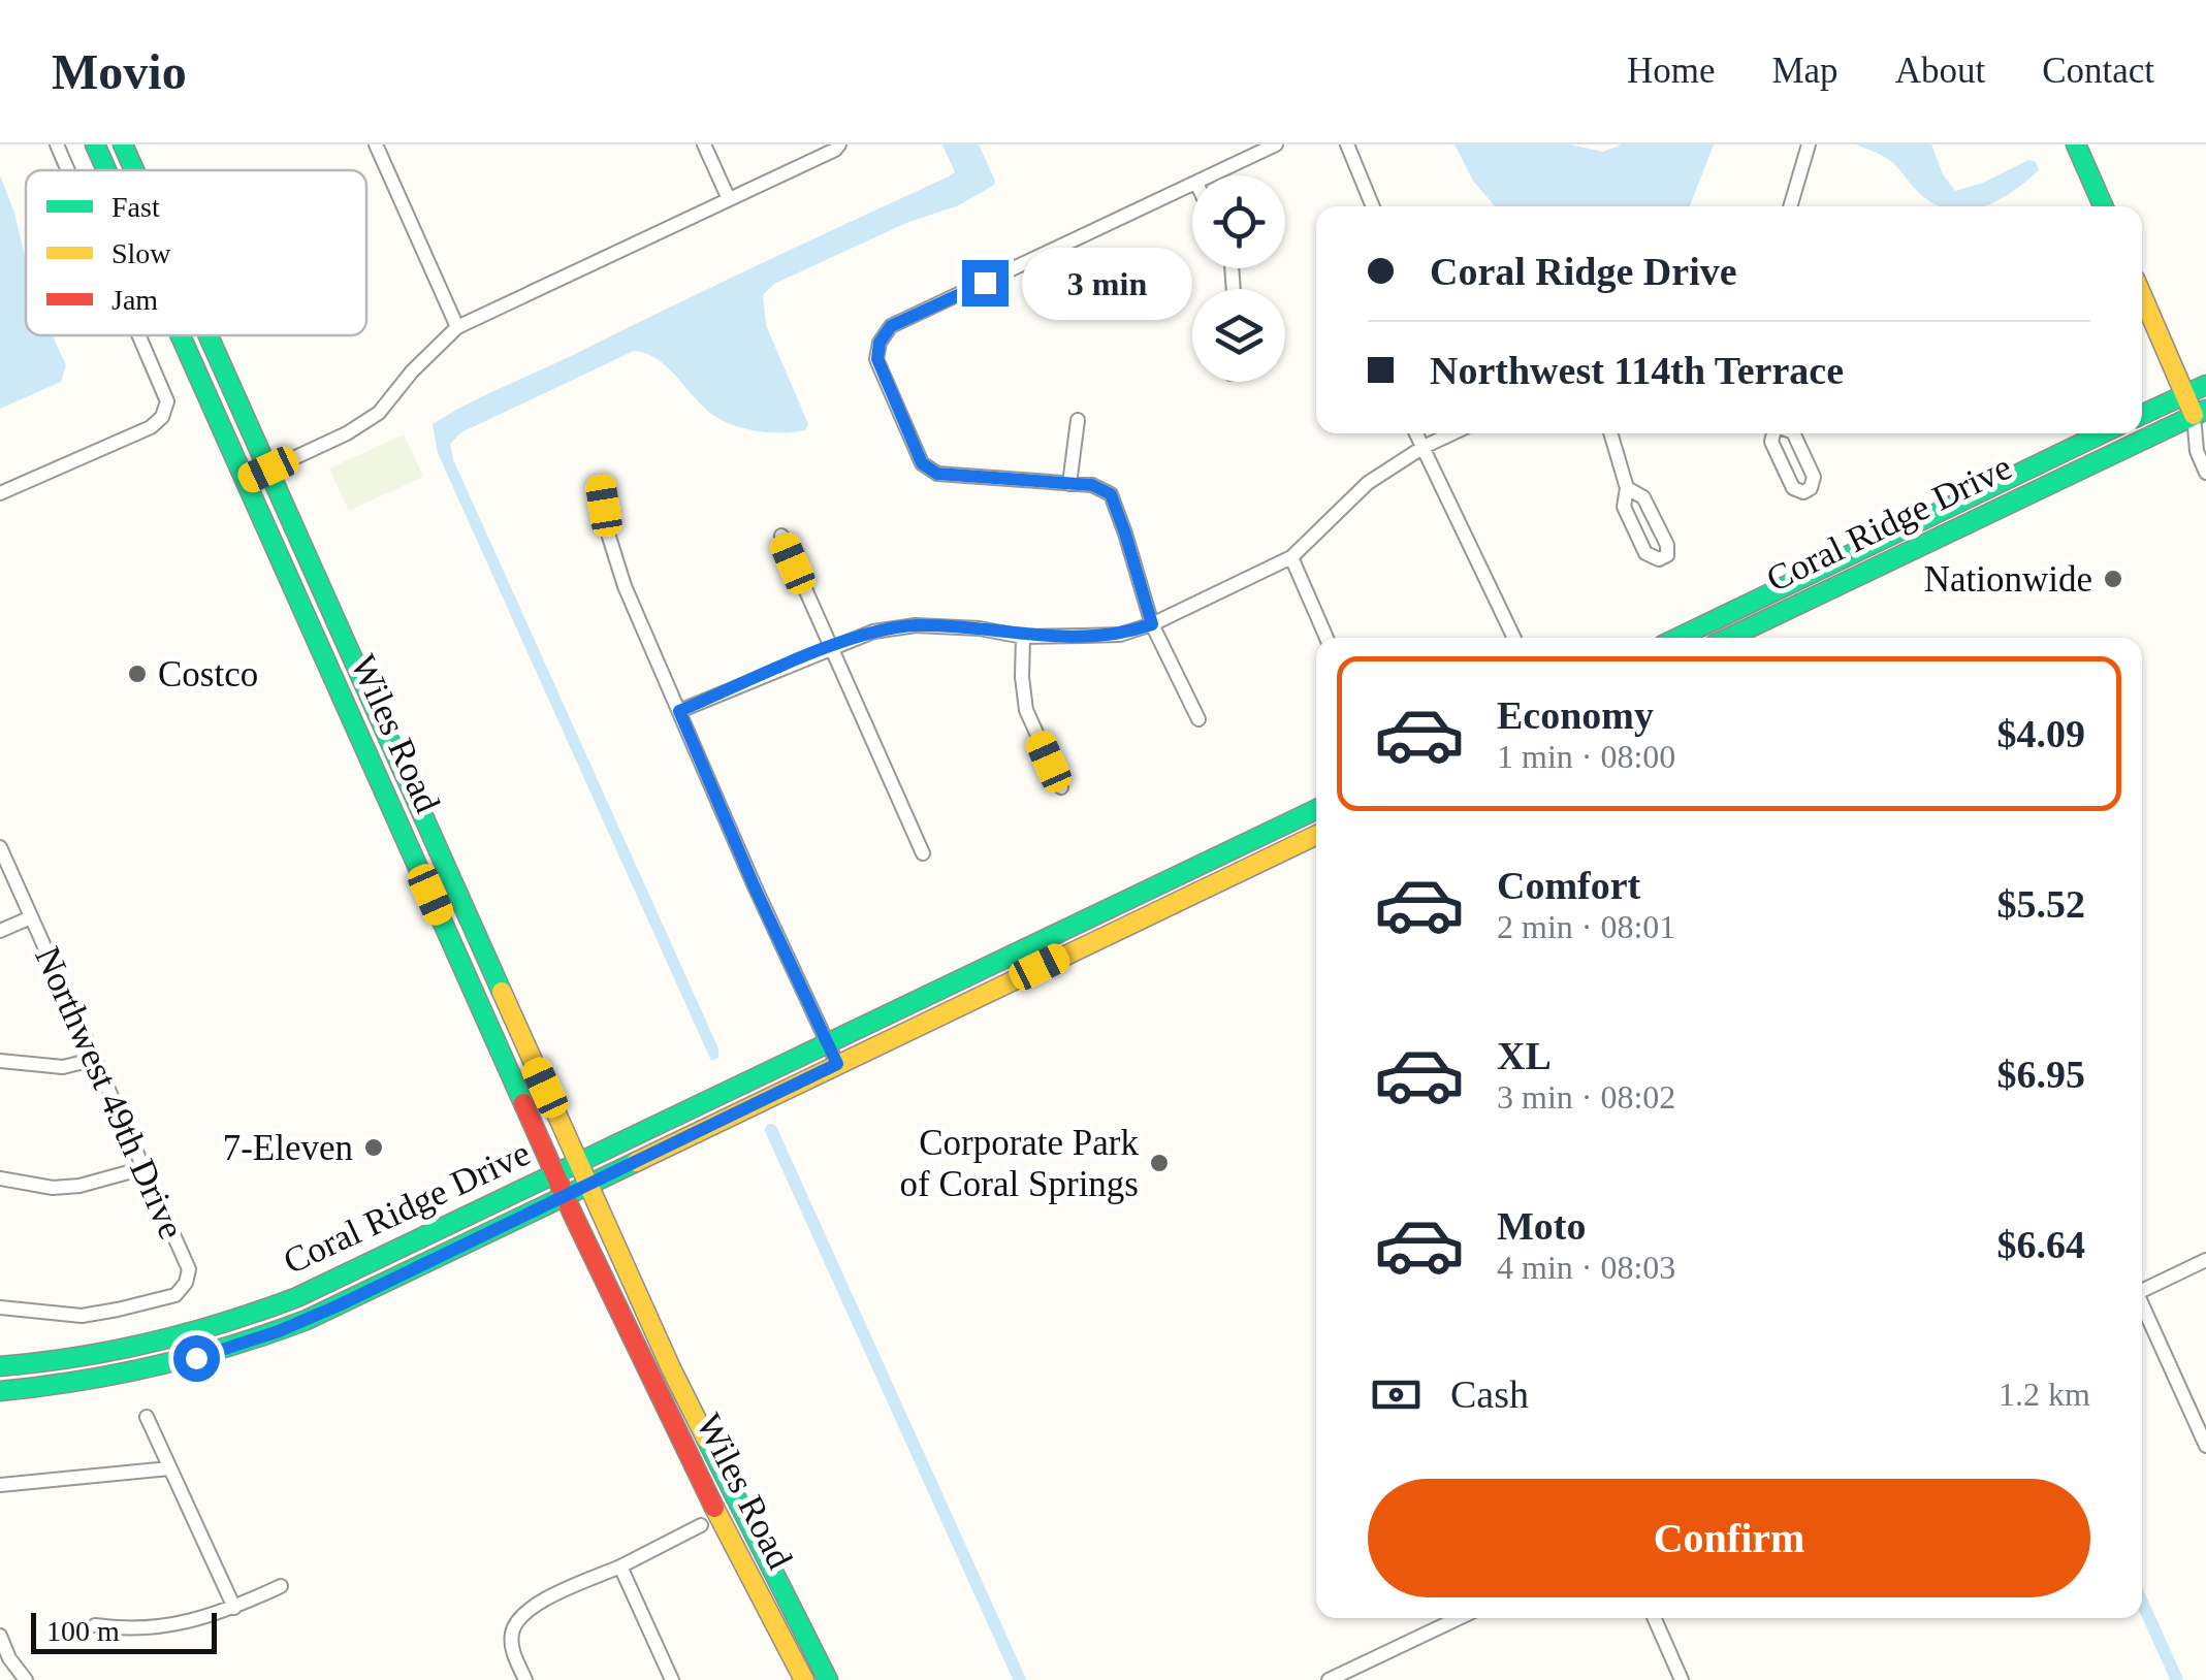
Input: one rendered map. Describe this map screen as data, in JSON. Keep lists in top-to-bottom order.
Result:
{
  "streets": {
    "main road": ["Coral Ridge Drive", "Wiles Road"],
    "street": ["Northwest 49th Drive"]
  },
  "crossings": [
    ["Coral Ridge Drive", "Wiles Road"]
  ],
  "places": [
    "Nationwide",
    "Costco",
    "7-Eleven",
    "Corporate Park of Coral Springs"
  ],
  "legend": ["Fast", "Slow", "Jam"],
  "scale_bar": "100 m",
  "page": {
    "header": "Movio",
    "nav": [
      "Home",
      "Map",
      "About",
      "Contact"
    ],
    "banner": ["Coral Ridge Drive", "Northwest 114th Terrace"],
    "bubble": "3 min",
    "list": [
      {
        "name": "Economy",
        "note": "1 min · 08:00",
        "value": "$4.09"
      },
      {
        "name": "Comfort",
        "note": "2 min · 08:01",
        "value": "$5.52"
      },
      {
        "name": "XL",
        "note": "3 min · 08:02",
        "value": "$6.95"
      },
      {
        "name": "Moto",
        "note": "4 min · 08:03",
        "value": "$6.64"
      }
    ],
    "pay": ["Cash", "1.2 km"],
    "buttons": "Confirm",
    "scale": "100 m"
  }
}
